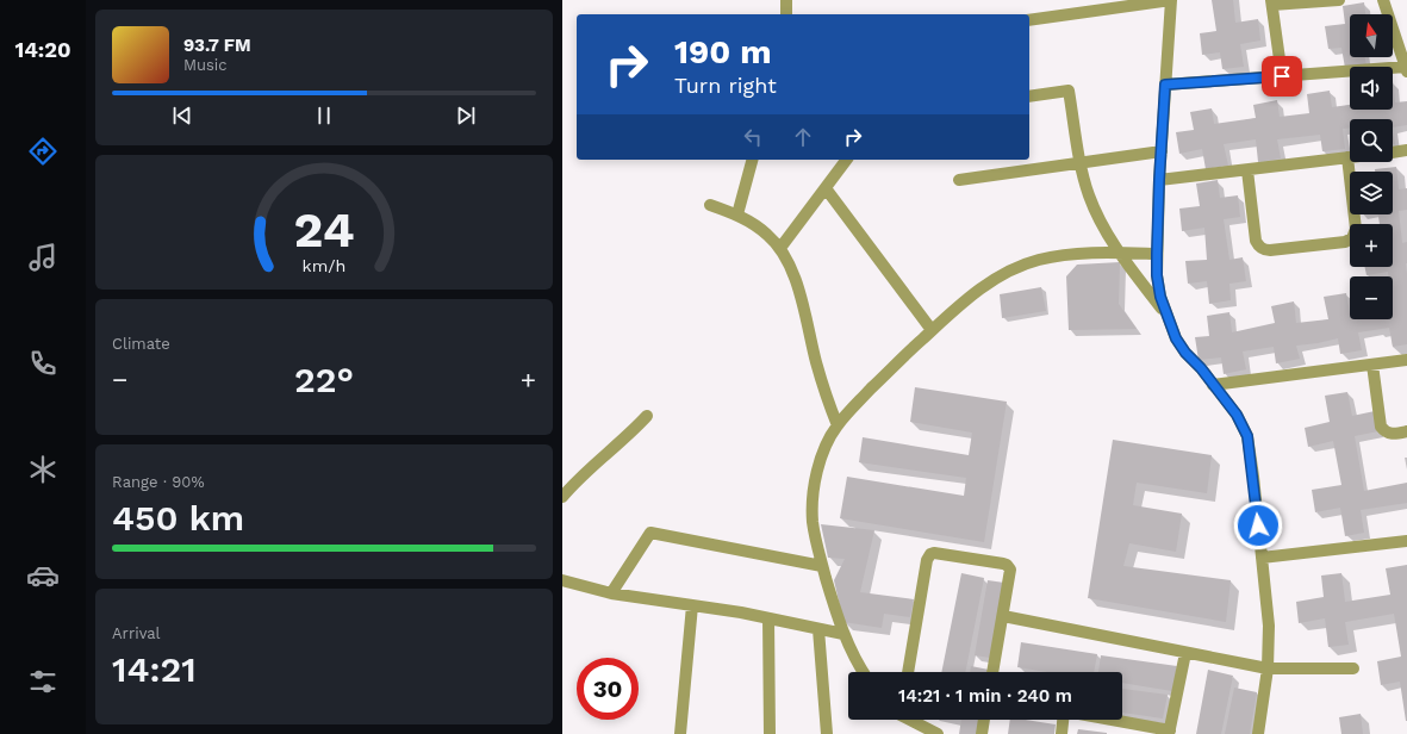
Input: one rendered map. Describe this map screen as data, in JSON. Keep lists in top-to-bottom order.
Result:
{
  "north": "top",
  "page": {
    "tabs": "14:20",
    "map_buttons": ["+", "−"],
    "turn": ["190 m", "Turn right"],
    "song": ["93.7 FM", "Music"],
    "tile": [
      "Climate",
      ["Range · 90%", "450 km"],
      ["Arrival", "14:21"]
    ],
    "heat": ["−", "22°", "+"],
    "limit": "30",
    "trip": "14:21 · 1 min · 240 m",
    "gauge": ["24", "km/h"]
  }
}
